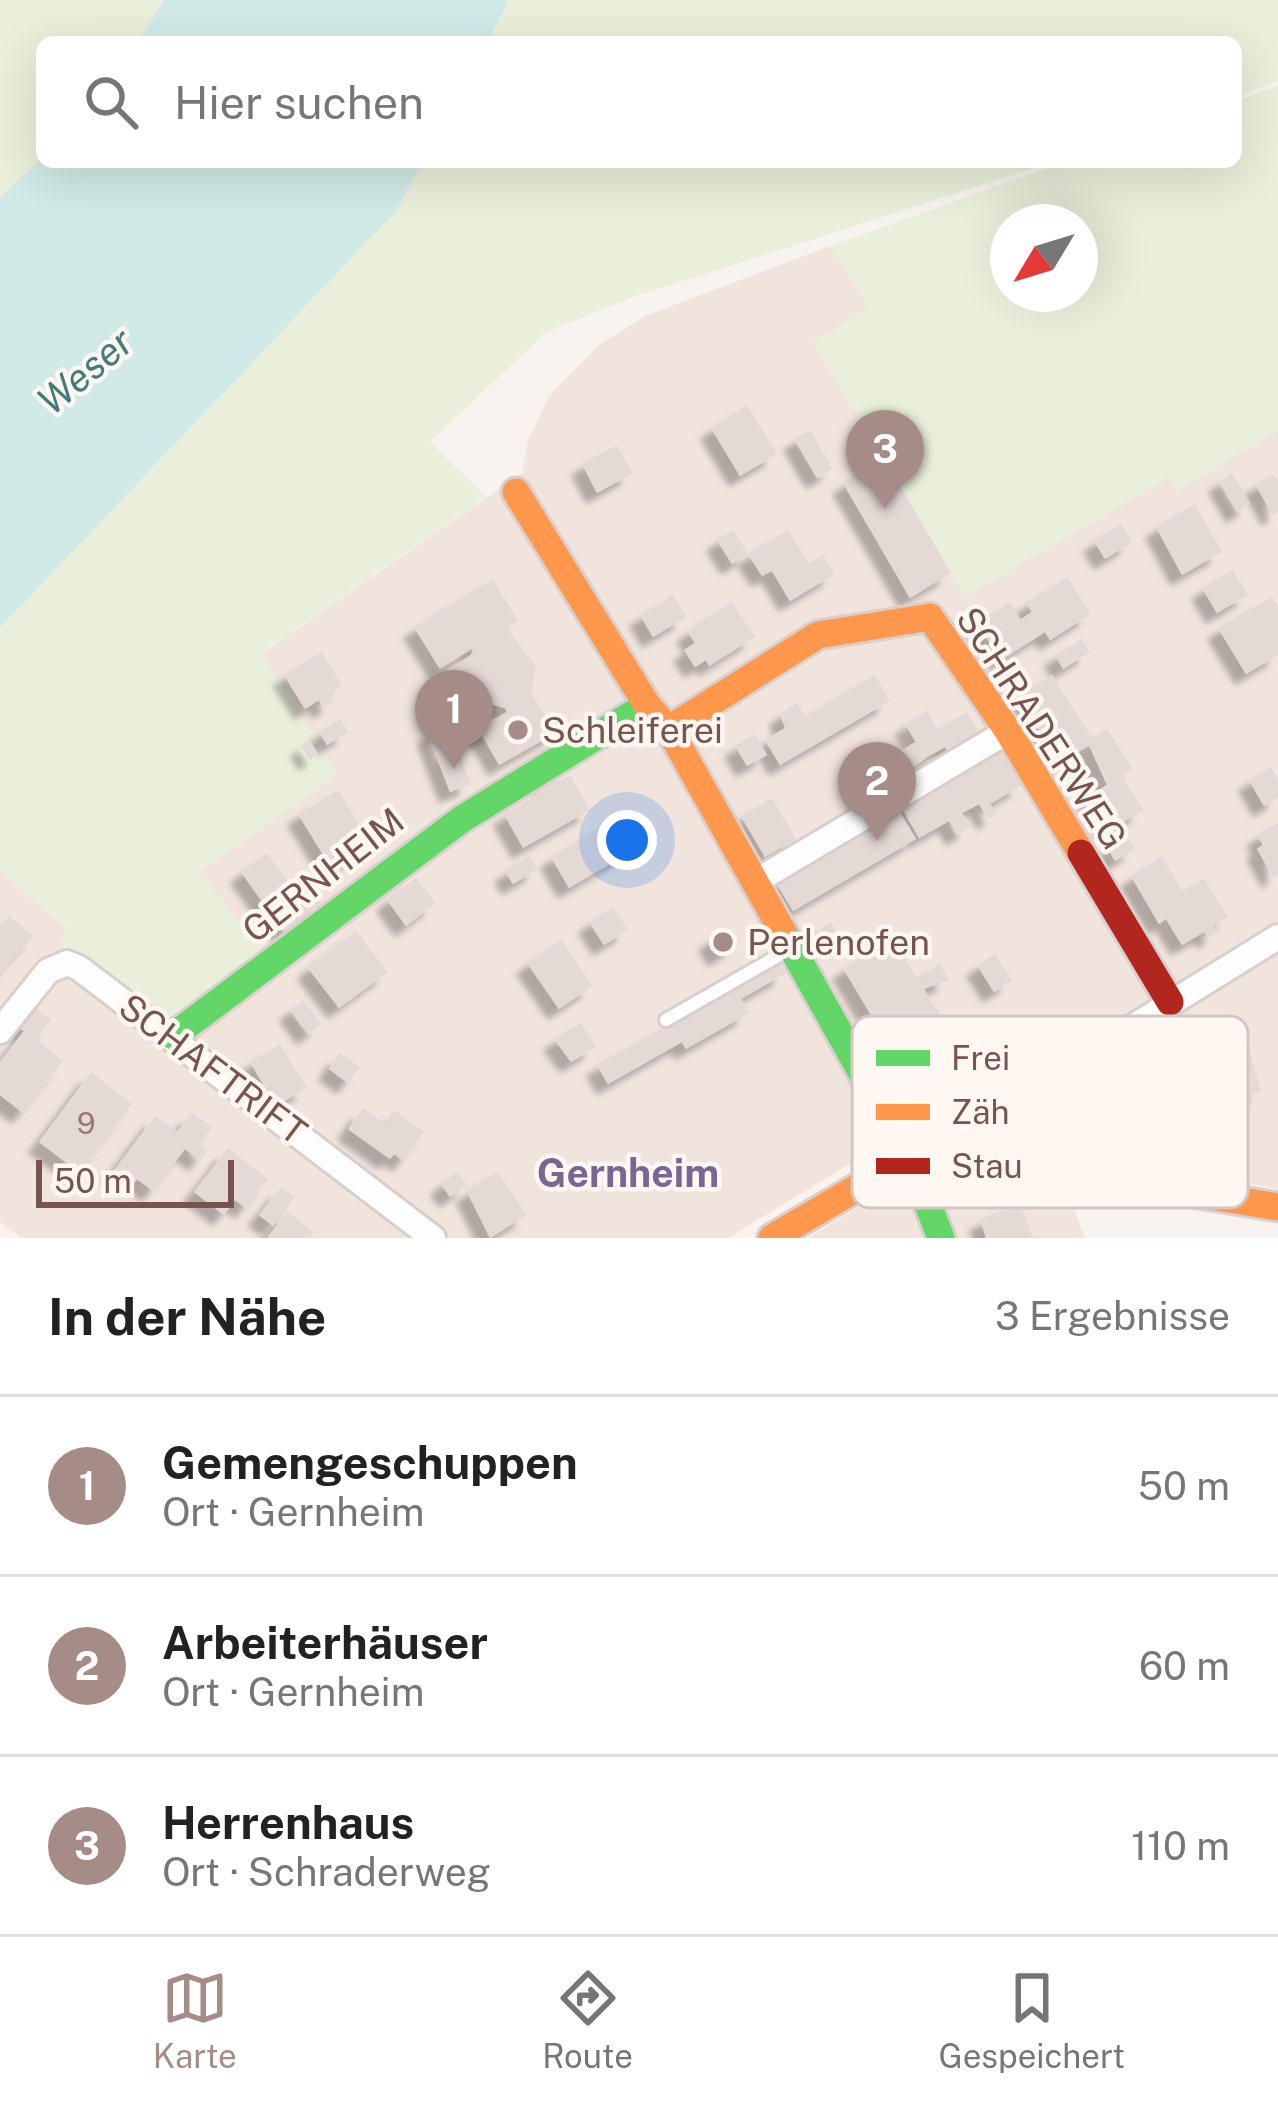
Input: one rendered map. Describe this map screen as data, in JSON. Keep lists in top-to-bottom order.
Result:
{
  "streets": {
    "street": ["SCHRADERWEG", "GERNHEIM", "SCHAFTRIFT"]
  },
  "crossings": [
    ["GERNHEIM", "SCHAFTRIFT"]
  ],
  "districts": ["Gernheim"],
  "water": ["Weser"],
  "places": ["Schleiferei", "Perlenofen"],
  "house_numbers": ["9"],
  "legend": ["Frei", "Zäh", "Stau"],
  "scale_bar": "50 m",
  "north": "bottom left",
  "page": {
    "search": "Hier suchen",
    "pins": ["3", "1", "2"],
    "scale": "50 m",
    "heading": ["In der Nähe", "3 Ergebnisse"],
    "list": [
      {
        "mark": "1",
        "name": "Gemengeschuppen",
        "note": "Ort · Gernheim",
        "value": "50 m"
      },
      {
        "mark": "2",
        "name": "Arbeiterhäuser",
        "note": "Ort · Gernheim",
        "value": "60 m"
      },
      {
        "mark": "3",
        "name": "Herrenhaus",
        "note": "Ort · Schraderweg",
        "value": "110 m"
      }
    ],
    "nav": ["Karte", "Route", "Gespeichert"]
  }
}
